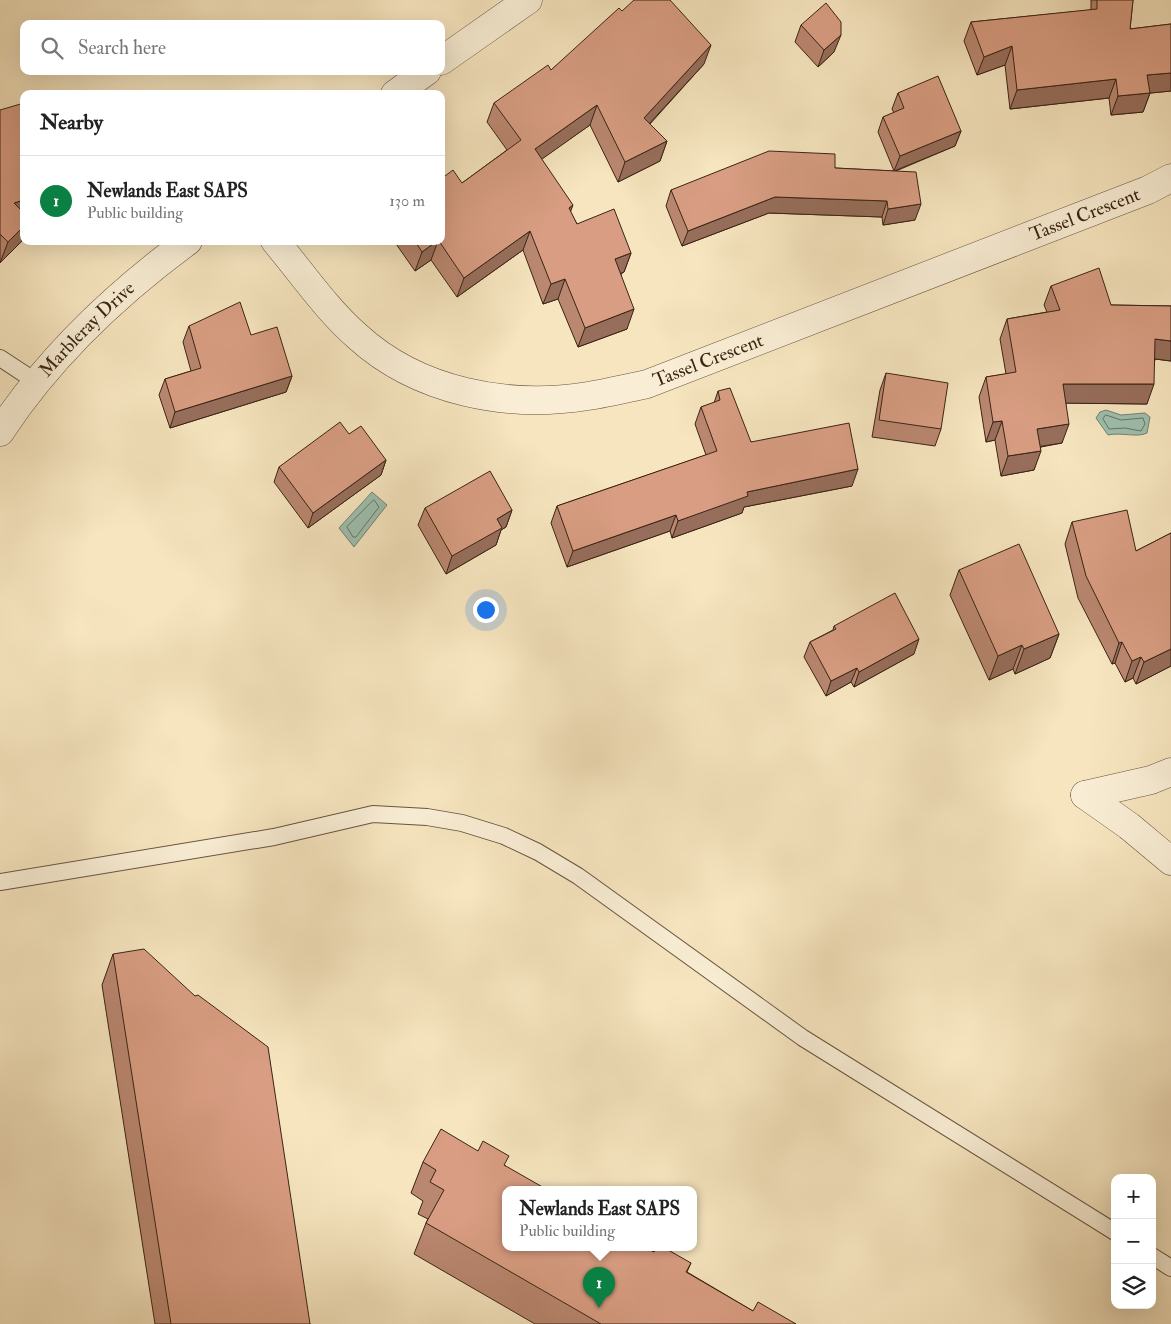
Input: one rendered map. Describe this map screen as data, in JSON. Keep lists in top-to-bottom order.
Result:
{
  "streets": {
    "street": ["Tassel Crescent", "Marbleray Drive"]
  },
  "page": {
    "search": "Search here",
    "heading": "Nearby",
    "list": [
      {
        "mark": "1",
        "name": "Newlands East SAPS",
        "note": "Public building",
        "value": "130 m"
      }
    ],
    "map_buttons": ["+", "−"],
    "popup": ["Newlands East SAPS", "Public building"],
    "pins": "1"
  }
}
